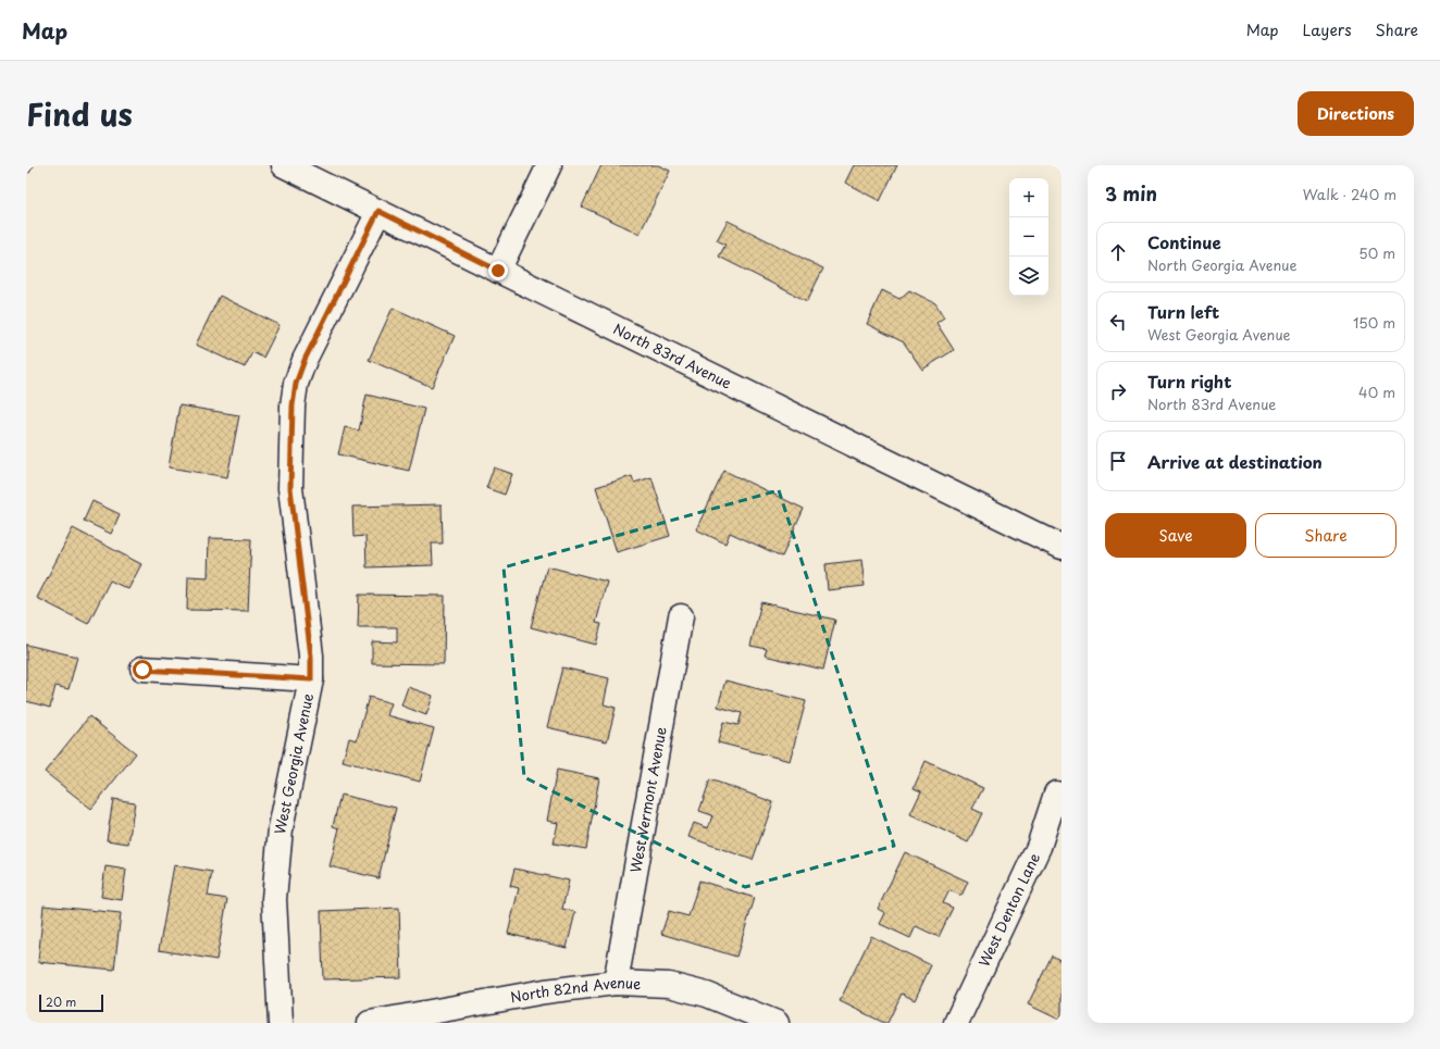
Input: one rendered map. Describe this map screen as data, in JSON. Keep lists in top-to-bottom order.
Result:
{
  "streets": {
    "street": [
      "North 83rd Avenue",
      "West Georgia Avenue",
      "West Vermont Avenue",
      "West Denton Lane",
      "North 82nd Avenue"
    ]
  },
  "crossings": [
    ["North 83rd Avenue", "West Georgia Avenue"],
    ["West Vermont Avenue", "North 82nd Avenue"]
  ],
  "scale_bar": "20 m",
  "page": {
    "header": "Map",
    "nav": ["Map", "Layers", "Share"],
    "title": "Find us",
    "buttons": [
      "Directions",
      ["Save", "Share"]
    ],
    "heading": ["3 min", "Walk · 240 m"],
    "map_buttons": ["+", "−"],
    "list": [
      ["Continue", "North Georgia Avenue", "50 m"],
      ["Turn left", "West Georgia Avenue", "150 m"],
      ["Turn right", "North 83rd Avenue", "40 m"],
      "Arrive at destination"
    ],
    "scale": "20 m"
  }
}
